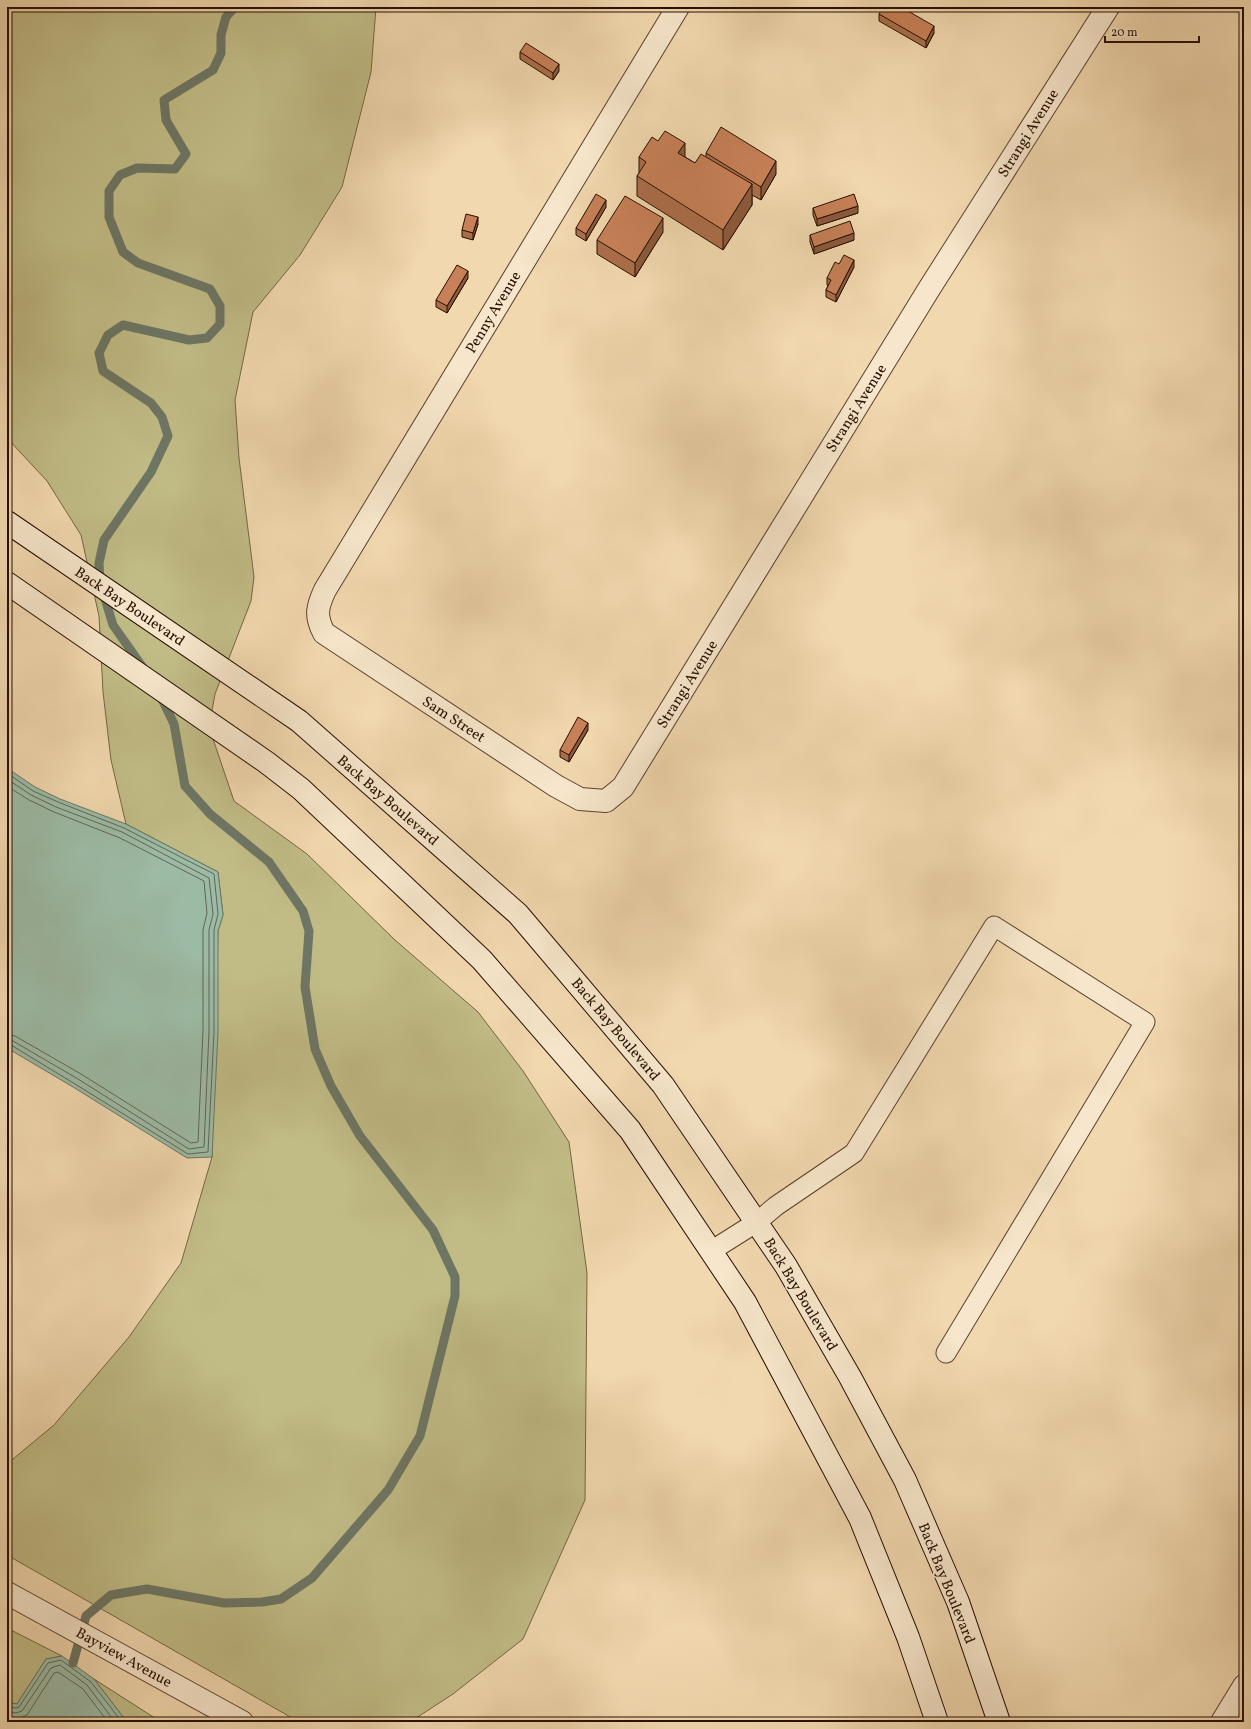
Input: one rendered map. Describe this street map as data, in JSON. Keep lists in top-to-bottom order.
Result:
{
  "streets": {
    "main road": [
      "Strangi Avenue",
      "Penny Avenue",
      "Back Bay Boulevard",
      "Sam Street",
      "Bayview Avenue"
    ]
  },
  "crossings": [
    ["Strangi Avenue", "Sam Street"],
    ["Penny Avenue", "Sam Street"]
  ],
  "scale_bar": "20 m"
}
